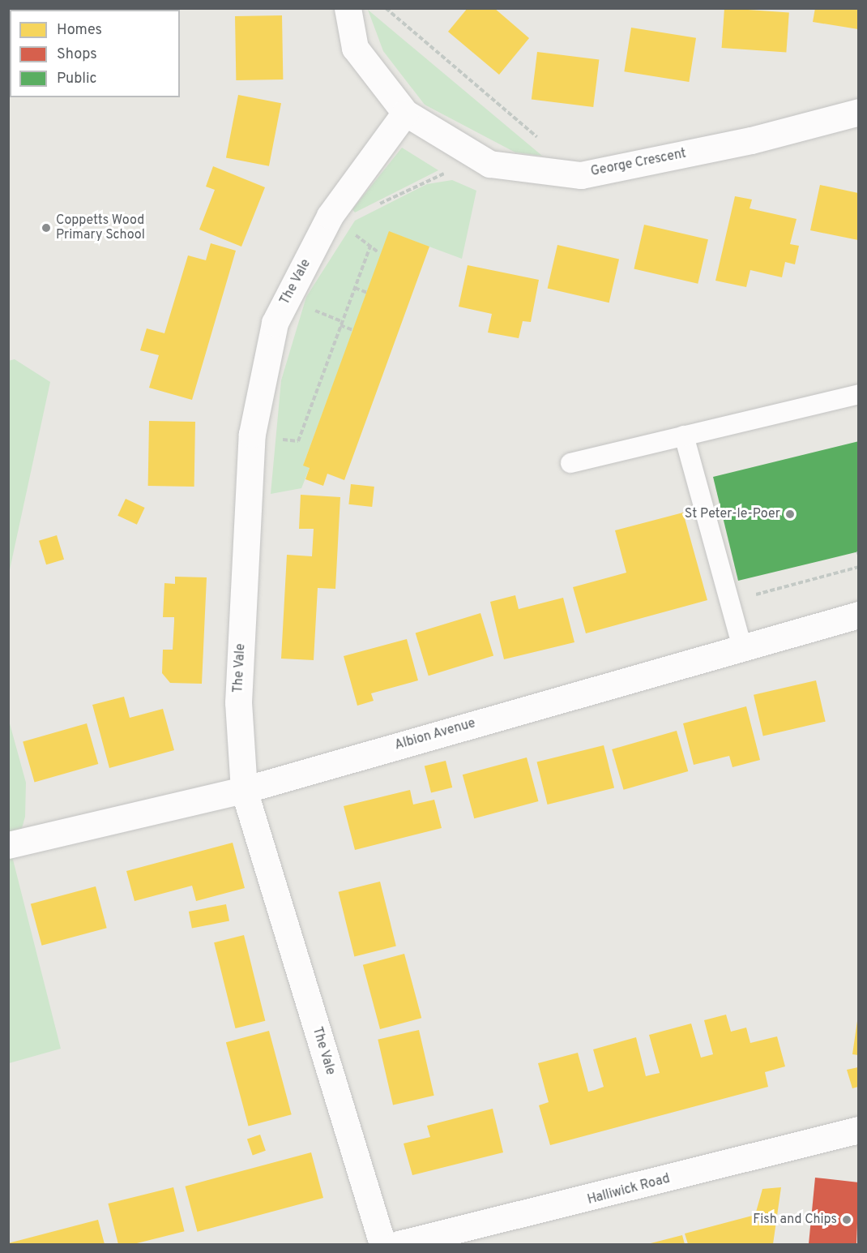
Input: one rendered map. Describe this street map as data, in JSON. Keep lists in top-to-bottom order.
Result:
{
  "streets": {
    "street": [
      "George Crescent",
      "The Vale",
      "Albion Avenue",
      "Halliwick Road"
    ]
  },
  "crossings": [
    ["George Crescent", "The Vale"],
    ["The Vale", "Albion Avenue"]
  ],
  "places": ["Coppetts Wood Primary School", "St Peter-le-Poer", "Fish and Chips"],
  "legend": ["Homes", "Shops", "Public"]
}
